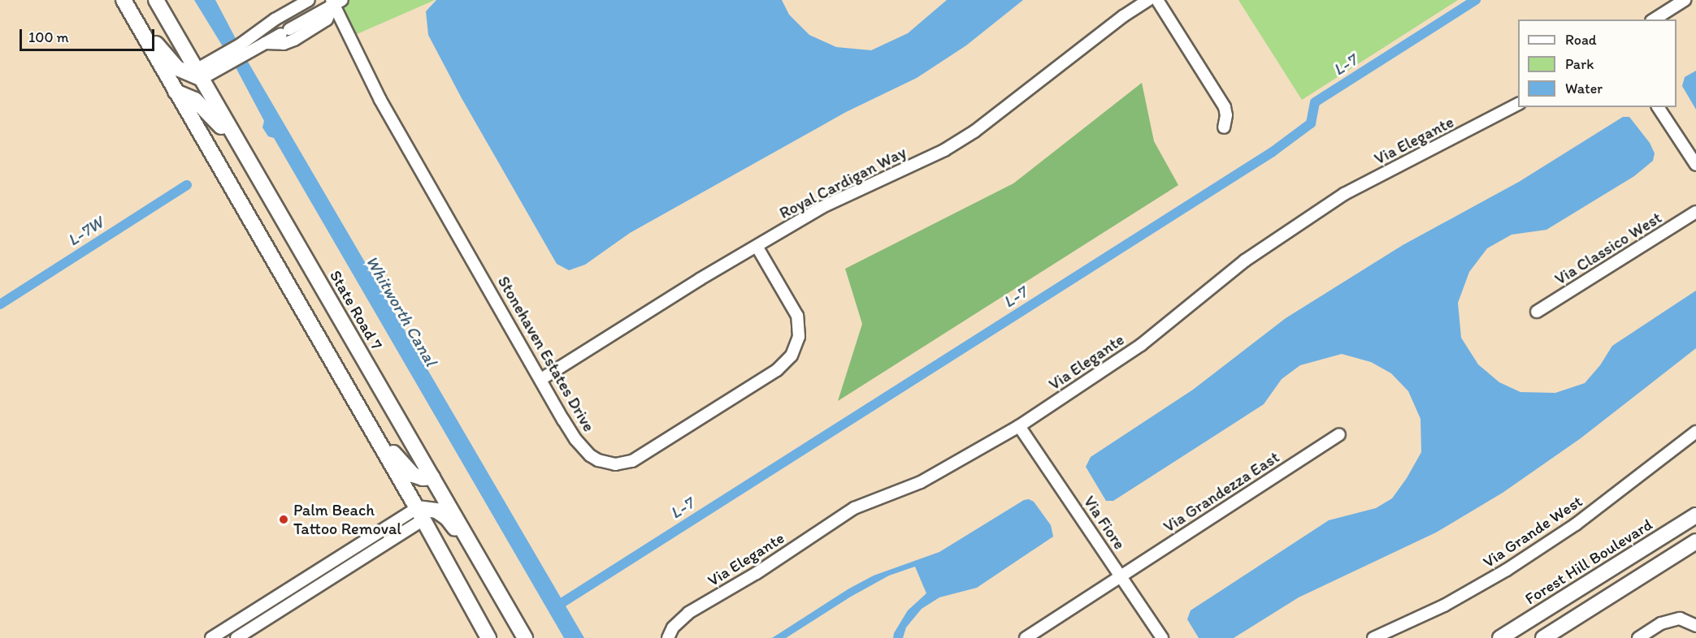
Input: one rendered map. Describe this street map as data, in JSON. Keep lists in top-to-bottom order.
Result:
{
  "streets": {
    "main road": ["State Road 7", "Forest Hill Boulevard"],
    "street": [
      "Via Elegante",
      "Royal Cardigan Way",
      "Via Classico West",
      "Stonehaven Estates Drive",
      "Via Grandezza East",
      "Via Fiore",
      "Via Grande West"
    ]
  },
  "crossings": [
    ["Via Elegante", "Via Fiore"],
    ["Royal Cardigan Way", "Stonehaven Estates Drive"],
    ["State Road 7", "Stonehaven Estates Drive"],
    ["Via Grandezza East", "Via Fiore"]
  ],
  "water": ["L-7", "L-7W", "Whitworth Canal"],
  "places": ["Palm Beach Tattoo Removal"],
  "legend": ["Road", "Park", "Water"],
  "scale_bar": "100 m"
}
